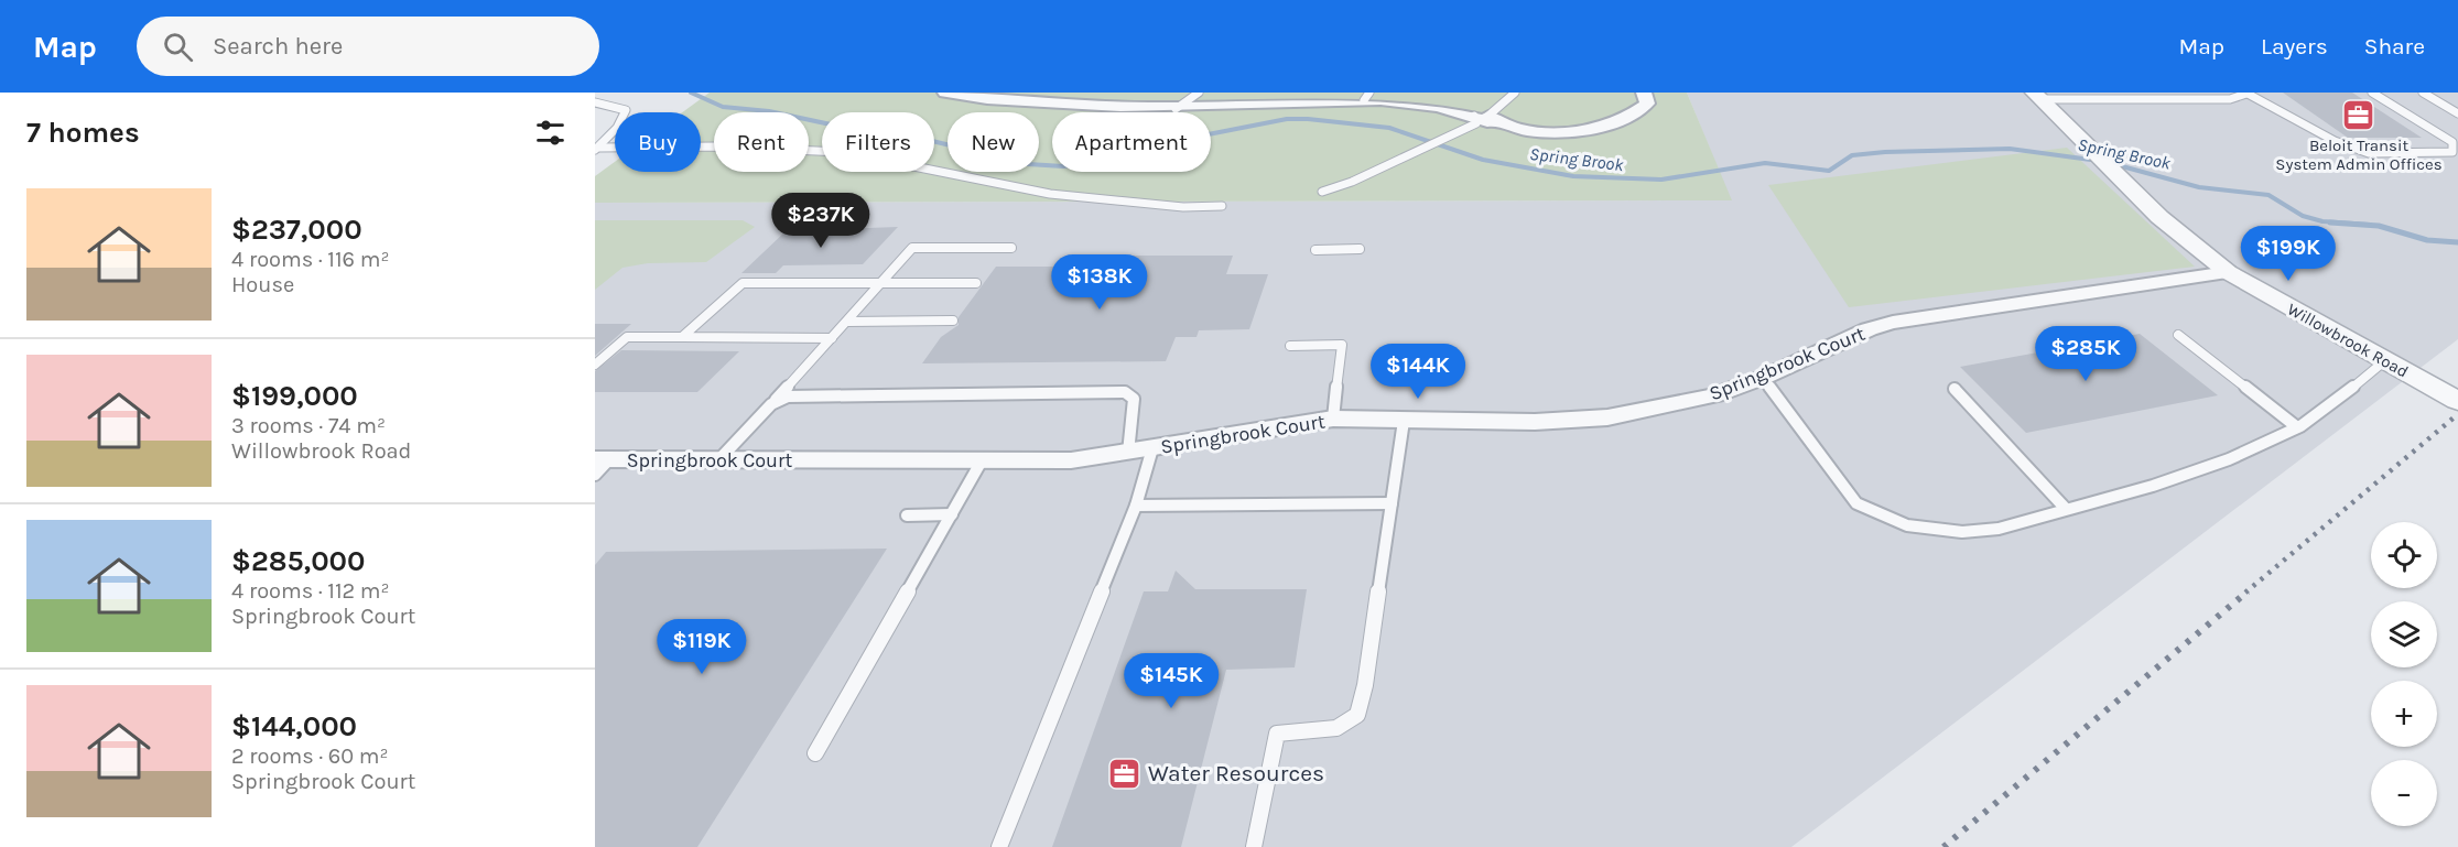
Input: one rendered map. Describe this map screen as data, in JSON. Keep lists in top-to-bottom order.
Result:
{
  "streets": {
    "street": ["Willowbrook Road", "Springbrook Court"]
  },
  "crossings": [
    ["Willowbrook Road", "Springbrook Court"]
  ],
  "water": ["Spring Brook"],
  "places": {
    "office": ["Beloit Transit System Admin Offices", "Water Resources"]
  },
  "page": {
    "header": "Map",
    "search": "Search here",
    "nav": ["Map", "Layers", "Share"],
    "heading": "7 homes",
    "chip": [
      "Buy",
      "Rent",
      "Filters",
      "New",
      "Apartment"
    ],
    "list": [
      {
        "name": "$237,000",
        "note": "4 rooms · 116 m² · House"
      },
      {
        "name": "$199,000",
        "note": "3 rooms · 74 m² · Willowbrook Road"
      },
      {
        "name": "$285,000",
        "note": "4 rooms · 112 m² · Springbrook Court"
      },
      {
        "name": "$144,000",
        "note": "2 rooms · 60 m² · Springbrook Court"
      }
    ],
    "price": [
      "$237K",
      "$199K",
      "$138K",
      "$285K",
      "$144K",
      "$119K",
      "$145K"
    ],
    "map_buttons": ["+", "−"]
  }
}
